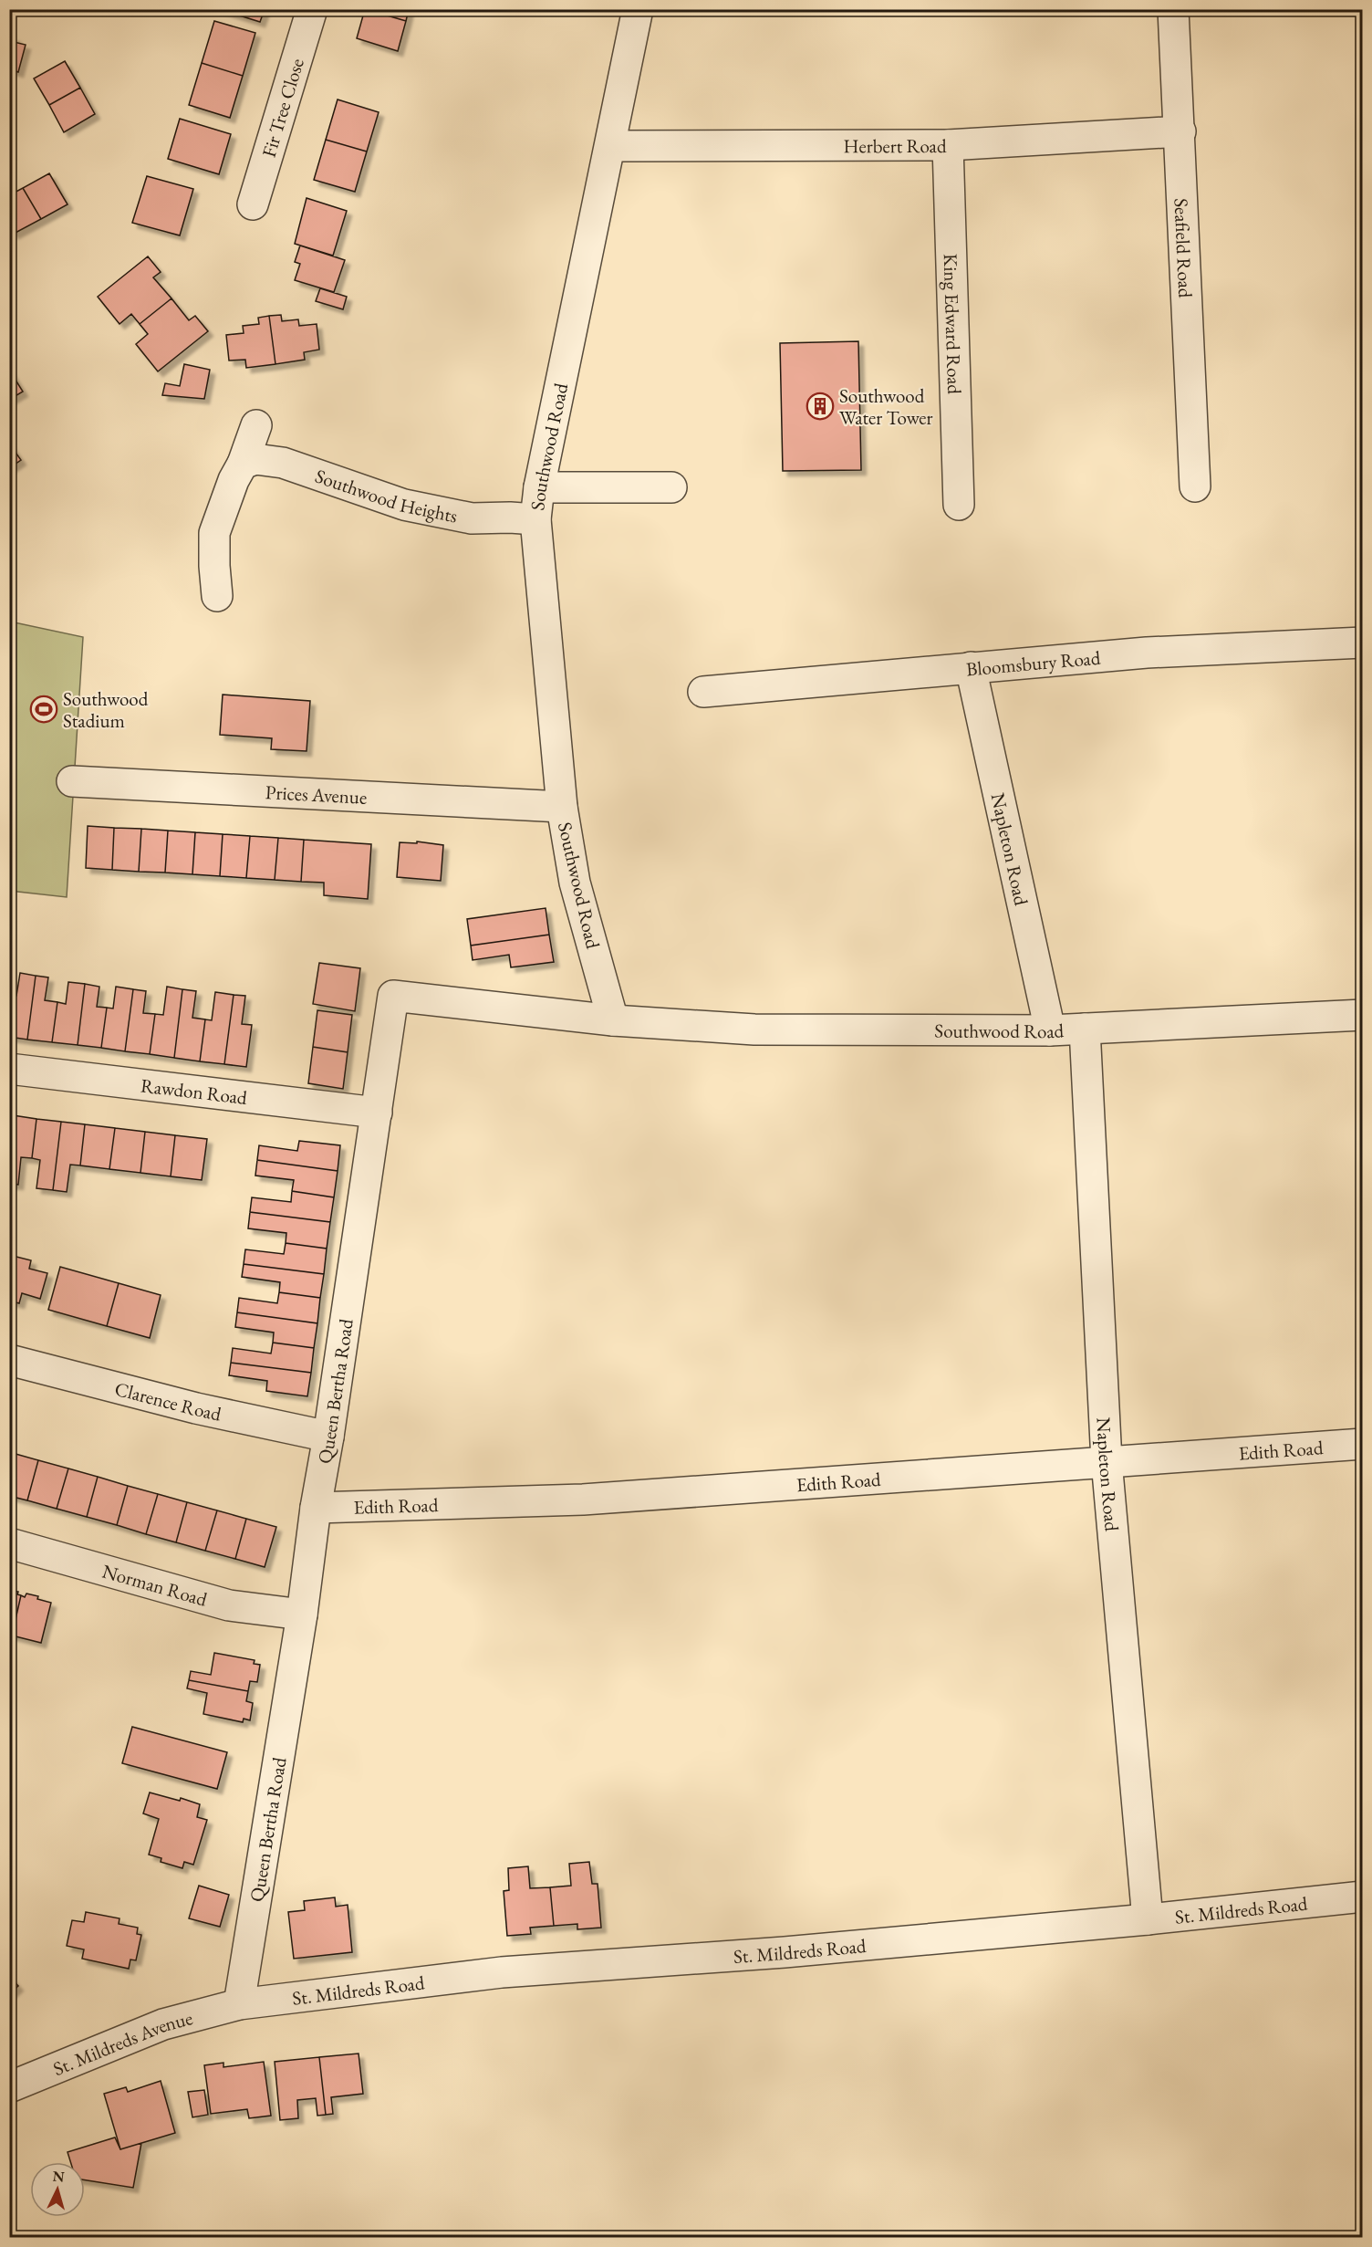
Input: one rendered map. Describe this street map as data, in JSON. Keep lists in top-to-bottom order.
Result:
{
  "streets": {
    "street": [
      "Fir Tree Close",
      "Herbert Road",
      "Seafield Road",
      "King Edward Road",
      "Southwood Road",
      "Southwood Heights",
      "Bloomsbury Road",
      "Prices Avenue",
      "Napleton Road",
      "Rawdon Road",
      "Queen Bertha Road",
      "Clarence Road",
      "Edith Road",
      "Norman Road",
      "St. Mildreds Road",
      "St. Mildreds Avenue"
    ]
  },
  "crossings": [
    ["Herbert Road", "Seafield Road"],
    ["Herbert Road", "King Edward Road"],
    ["Herbert Road", "Southwood Road"],
    ["Southwood Road", "Southwood Heights"],
    ["Southwood Road", "Prices Avenue"],
    ["Southwood Road", "Napleton Road"],
    ["Southwood Road", "Queen Bertha Road"],
    ["Bloomsbury Road", "Napleton Road"],
    ["Napleton Road", "Edith Road"],
    ["Napleton Road", "St. Mildreds Road"],
    ["Rawdon Road", "Queen Bertha Road"],
    ["Queen Bertha Road", "Clarence Road"],
    ["Queen Bertha Road", "Edith Road"],
    ["Queen Bertha Road", "Norman Road"],
    ["Queen Bertha Road", "St. Mildreds Road"],
    ["Queen Bertha Road", "St. Mildreds Avenue"],
    ["St. Mildreds Road", "St. Mildreds Avenue"]
  ],
  "places": {
    "building": ["Southwood Water Tower"],
    "sports": ["Southwood Stadium"]
  },
  "north": "top"
}
